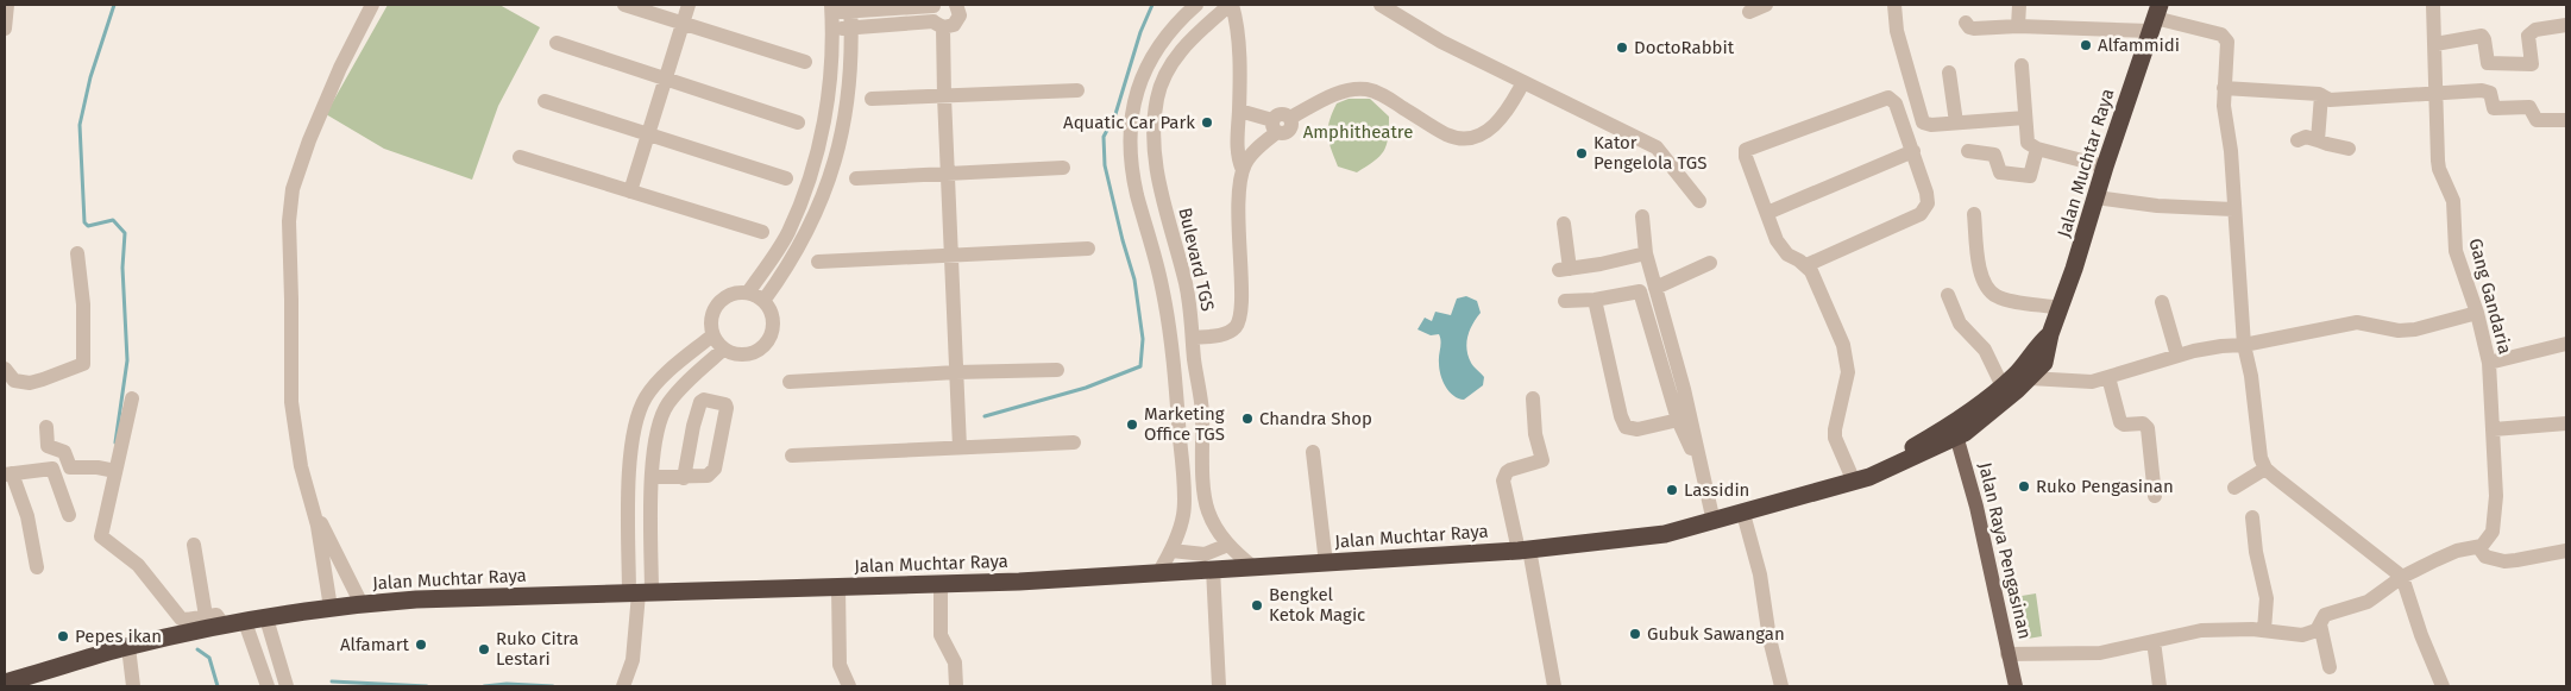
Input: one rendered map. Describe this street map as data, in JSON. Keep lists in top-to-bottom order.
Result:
{
  "streets": {
    "highway": ["Jalan Muchtar Raya"],
    "main road": ["Jalan Raya Pengasinan"],
    "street": ["Bulevard TGS", "Gang Gandaria"]
  },
  "crossings": [
    ["Jalan Muchtar Raya", "Bulevard TGS"],
    ["Jalan Muchtar Raya", "Jalan Raya Pengasinan"]
  ],
  "parks": ["Amphitheatre"],
  "places": [
    "Alfammidi",
    "DoctoRabbit",
    "Aquatic Car Park",
    "Kator Pengelola TGS",
    "Chandra Shop",
    "Marketing Office TGS",
    "Ruko Pengasinan",
    "Lassidin",
    "Bengkel Ketok Magic",
    "Gubuk Sawangan",
    "Pepes ikan",
    "Alfamart",
    "Ruko Citra Lestari"
  ]
}
